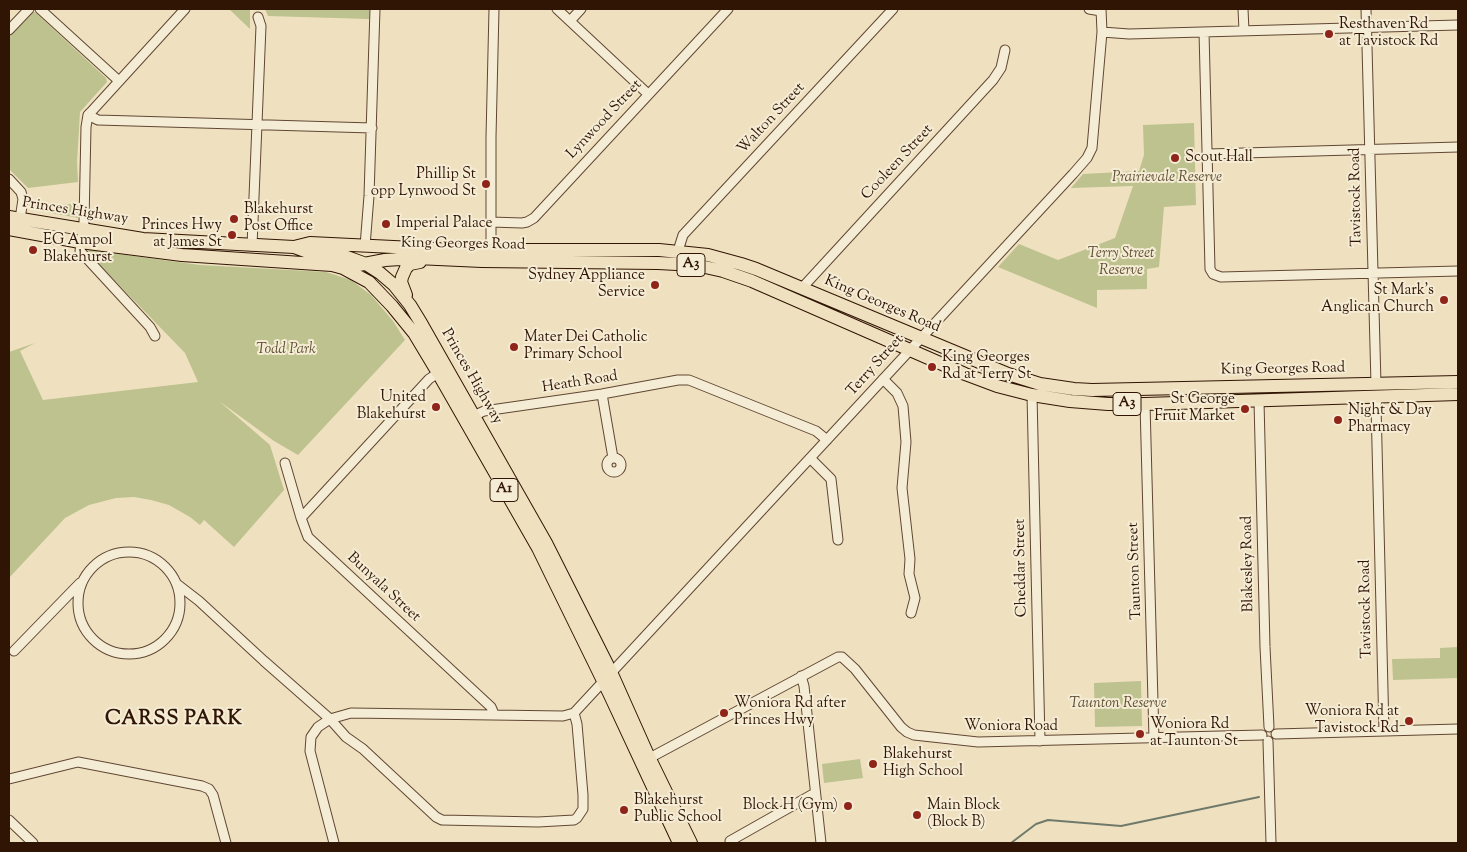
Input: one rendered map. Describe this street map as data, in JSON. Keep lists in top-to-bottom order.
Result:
{
  "streets": {
    "highway": [
      "Princes Highway",
      "King Georges Road",
      "A3",
      "A1"
    ],
    "street": [
      "Walton Street",
      "Lynwood Street",
      "Cooleen Street",
      "Tavistock Road",
      "Terry Street",
      "Heath Road",
      "Blakesley Road",
      "Cheddar Street",
      "Taunton Street",
      "Bunyala Street",
      "Woniora Road"
    ]
  },
  "crossings": [
    ["Walton Street", "King Georges Road"],
    ["Cooleen Street", "King Georges Road"],
    ["Tavistock Road", "King Georges Road"],
    ["Princes Highway", "King Georges Road"],
    ["Princes Highway", "Terry Street"],
    ["Princes Highway", "Heath Road"],
    ["Princes Highway", "Woniora Road"],
    ["King Georges Road", "Terry Street"],
    ["King Georges Road", "Blakesley Road"],
    ["King Georges Road", "Cheddar Street"],
    ["King Georges Road", "Taunton Street"],
    ["Terry Street", "Heath Road"],
    ["Blakesley Road", "Woniora Road"],
    ["Cheddar Street", "Woniora Road"],
    ["Taunton Street", "Woniora Road"]
  ],
  "districts": ["CARSS PARK"],
  "parks": [
    "Prairievale Reserve",
    "Terry Street Reserve",
    "Todd Park",
    "Taunton Reserve"
  ],
  "places": [
    "Resthaven Rd at Tavistock Rd",
    "Scout Hall",
    "Phillip St opp Lynwood St",
    "Blakehurst Post Office",
    "Imperial Palace",
    "Princes Hwy at James St",
    "EG Ampol Blakehurst",
    "Sydney Appliance Service",
    "St Mark's Anglican Church",
    "Mater Dei Catholic Primary School",
    "King Georges Rd at Terry St",
    "United Blakehurst",
    "St George Fruit Market",
    "Night & Day Pharmacy",
    "Woniora Rd after Princes Hwy",
    "Woniora Rd at Tavistock Rd",
    "Woniora Rd at Taunton St",
    "Blakehurst High School",
    "Block H (Gym)",
    "Blakehurst Public School",
    "Main Block (Block B)"
  ]
}
